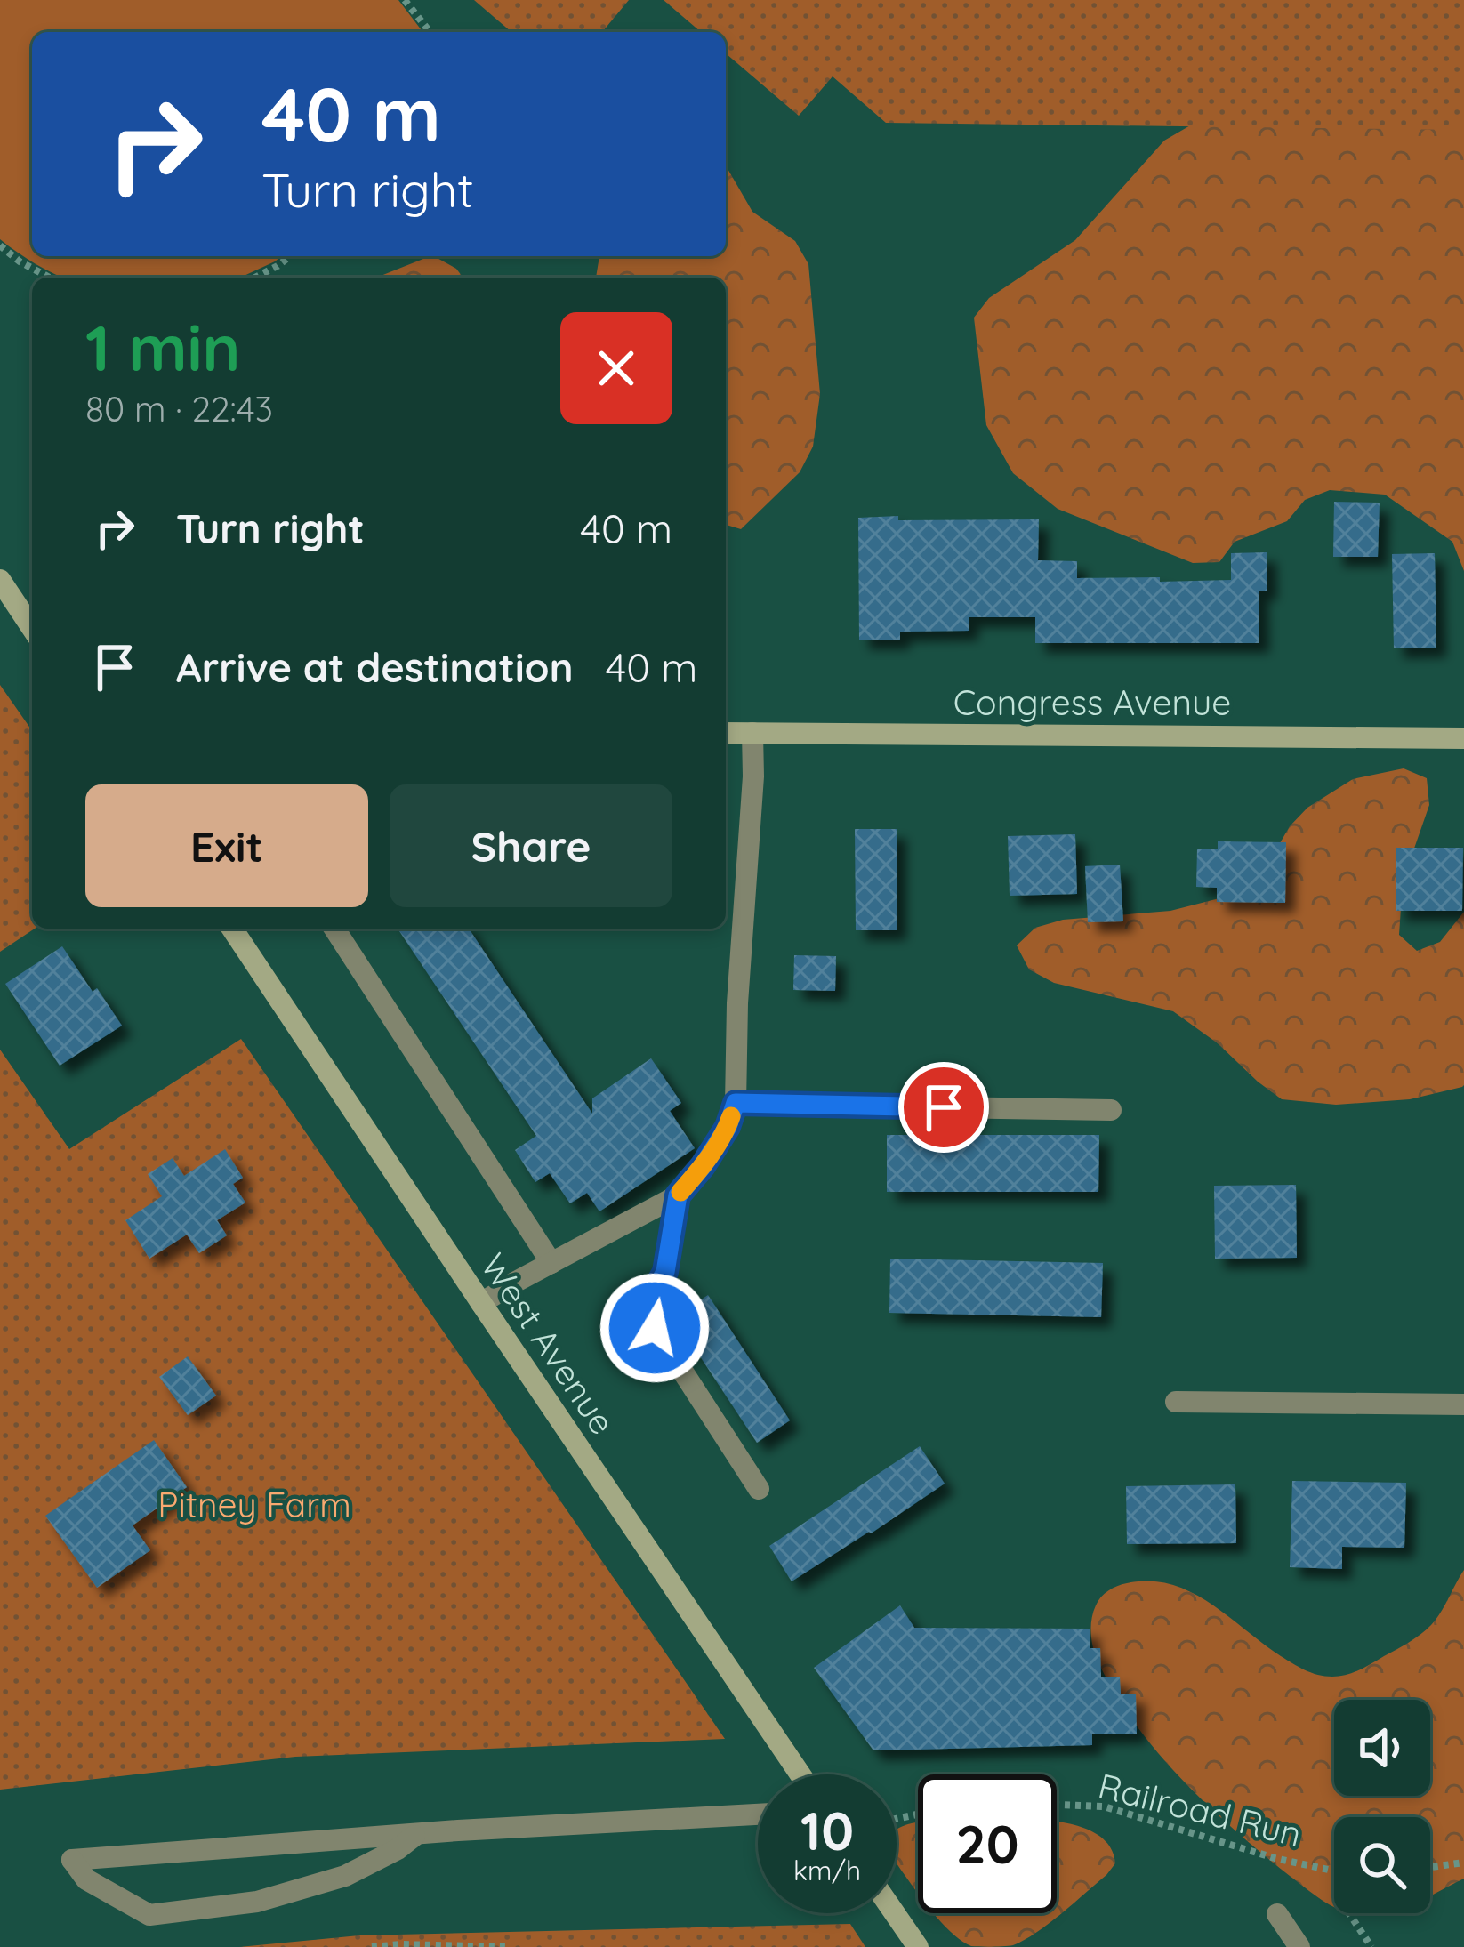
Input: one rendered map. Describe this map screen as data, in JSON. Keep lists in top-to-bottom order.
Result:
{
  "streets": {
    "street": ["Congress Avenue", "West Avenue"],
    "path": ["Railroad Run"]
  },
  "parks": ["Pitney Farm"],
  "page": {
    "turn": ["40 m", "Turn right"],
    "heading": ["1 min", "80 m · 22:43"],
    "list": [
      {
        "name": "Turn right",
        "value": "40 m"
      },
      {
        "name": "Arrive at destination",
        "value": "40 m"
      }
    ],
    "buttons": ["Exit", "Share"],
    "speed": "10 km/h",
    "limit": "20"
  }
}
